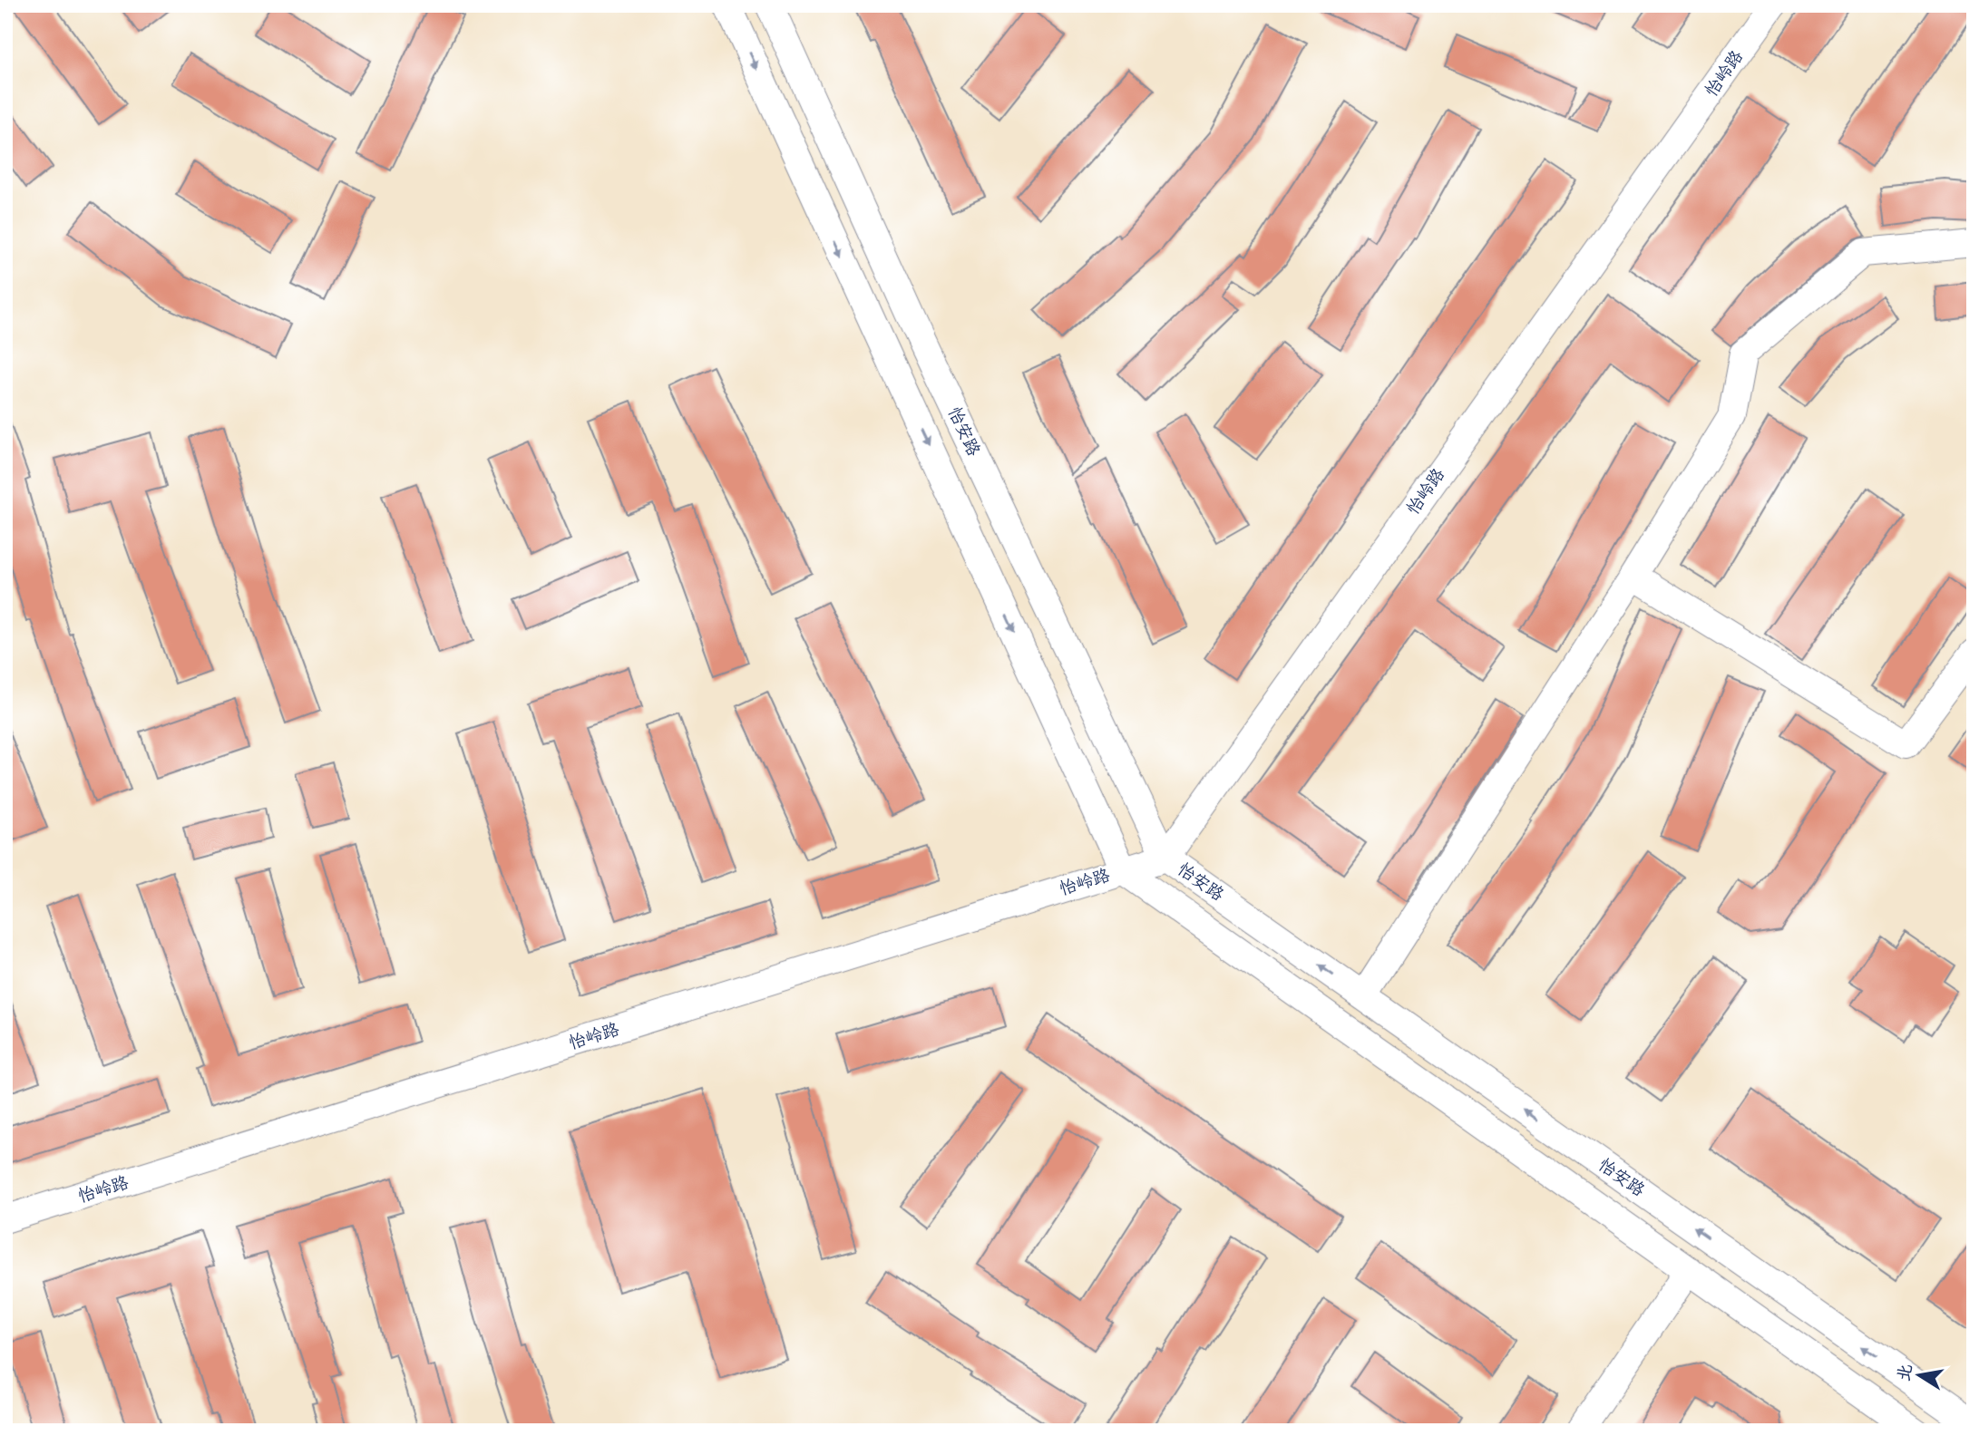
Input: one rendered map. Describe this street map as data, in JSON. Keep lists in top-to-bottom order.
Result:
{
  "streets": {
    "street": ["怡岭路", "怡安路"]
  },
  "crossings": [
    ["怡岭路", "怡安路"]
  ],
  "north": "left"
}
